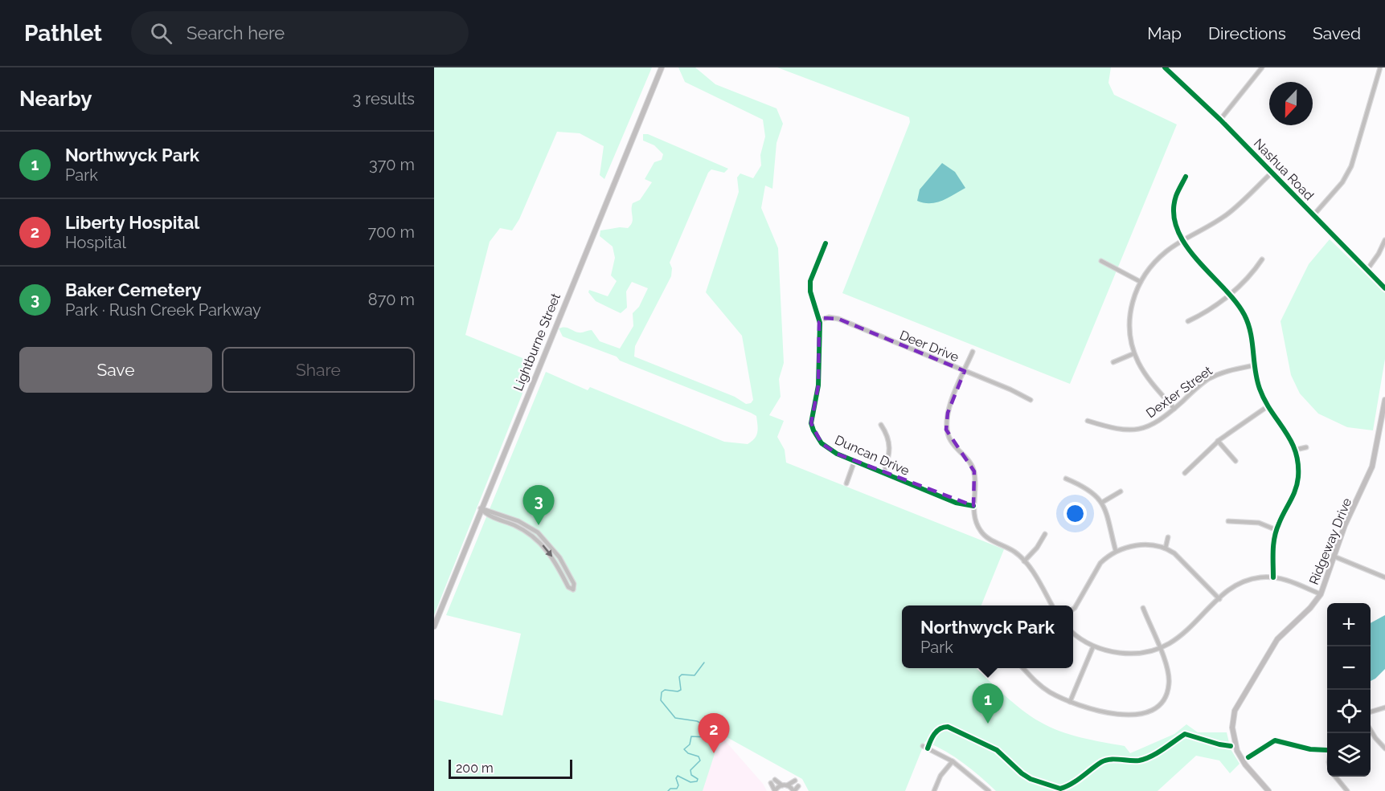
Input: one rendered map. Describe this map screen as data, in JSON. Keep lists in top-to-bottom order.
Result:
{
  "streets": {
    "street": [
      "Nashua Road",
      "Lightburne Street",
      "Deer Drive",
      "Dexter Street",
      "Duncan Drive",
      "Ridgeway Drive"
    ]
  },
  "crossings": [
    ["Deer Drive", "Duncan Drive"]
  ],
  "scale_bar": "200 m",
  "north": "bottom",
  "page": {
    "header": "Pathlet",
    "search": "Search here",
    "nav": ["Map", "Directions", "Saved"],
    "heading": ["Nearby", "3 results"],
    "list": [
      {
        "mark": "1",
        "name": "Northwyck Park",
        "note": "Park",
        "value": "370 m"
      },
      {
        "mark": "2",
        "name": "Liberty Hospital",
        "note": "Hospital",
        "value": "700 m"
      },
      {
        "mark": "3",
        "name": "Baker Cemetery",
        "note": "Park · Rush Creek Parkway",
        "value": "870 m"
      }
    ],
    "buttons": ["Save", "Share"],
    "pins": ["3", "1", "2"],
    "map_buttons": ["+", "−"],
    "popup": ["Northwyck Park", "Park"],
    "scale": "200 m"
  }
}
